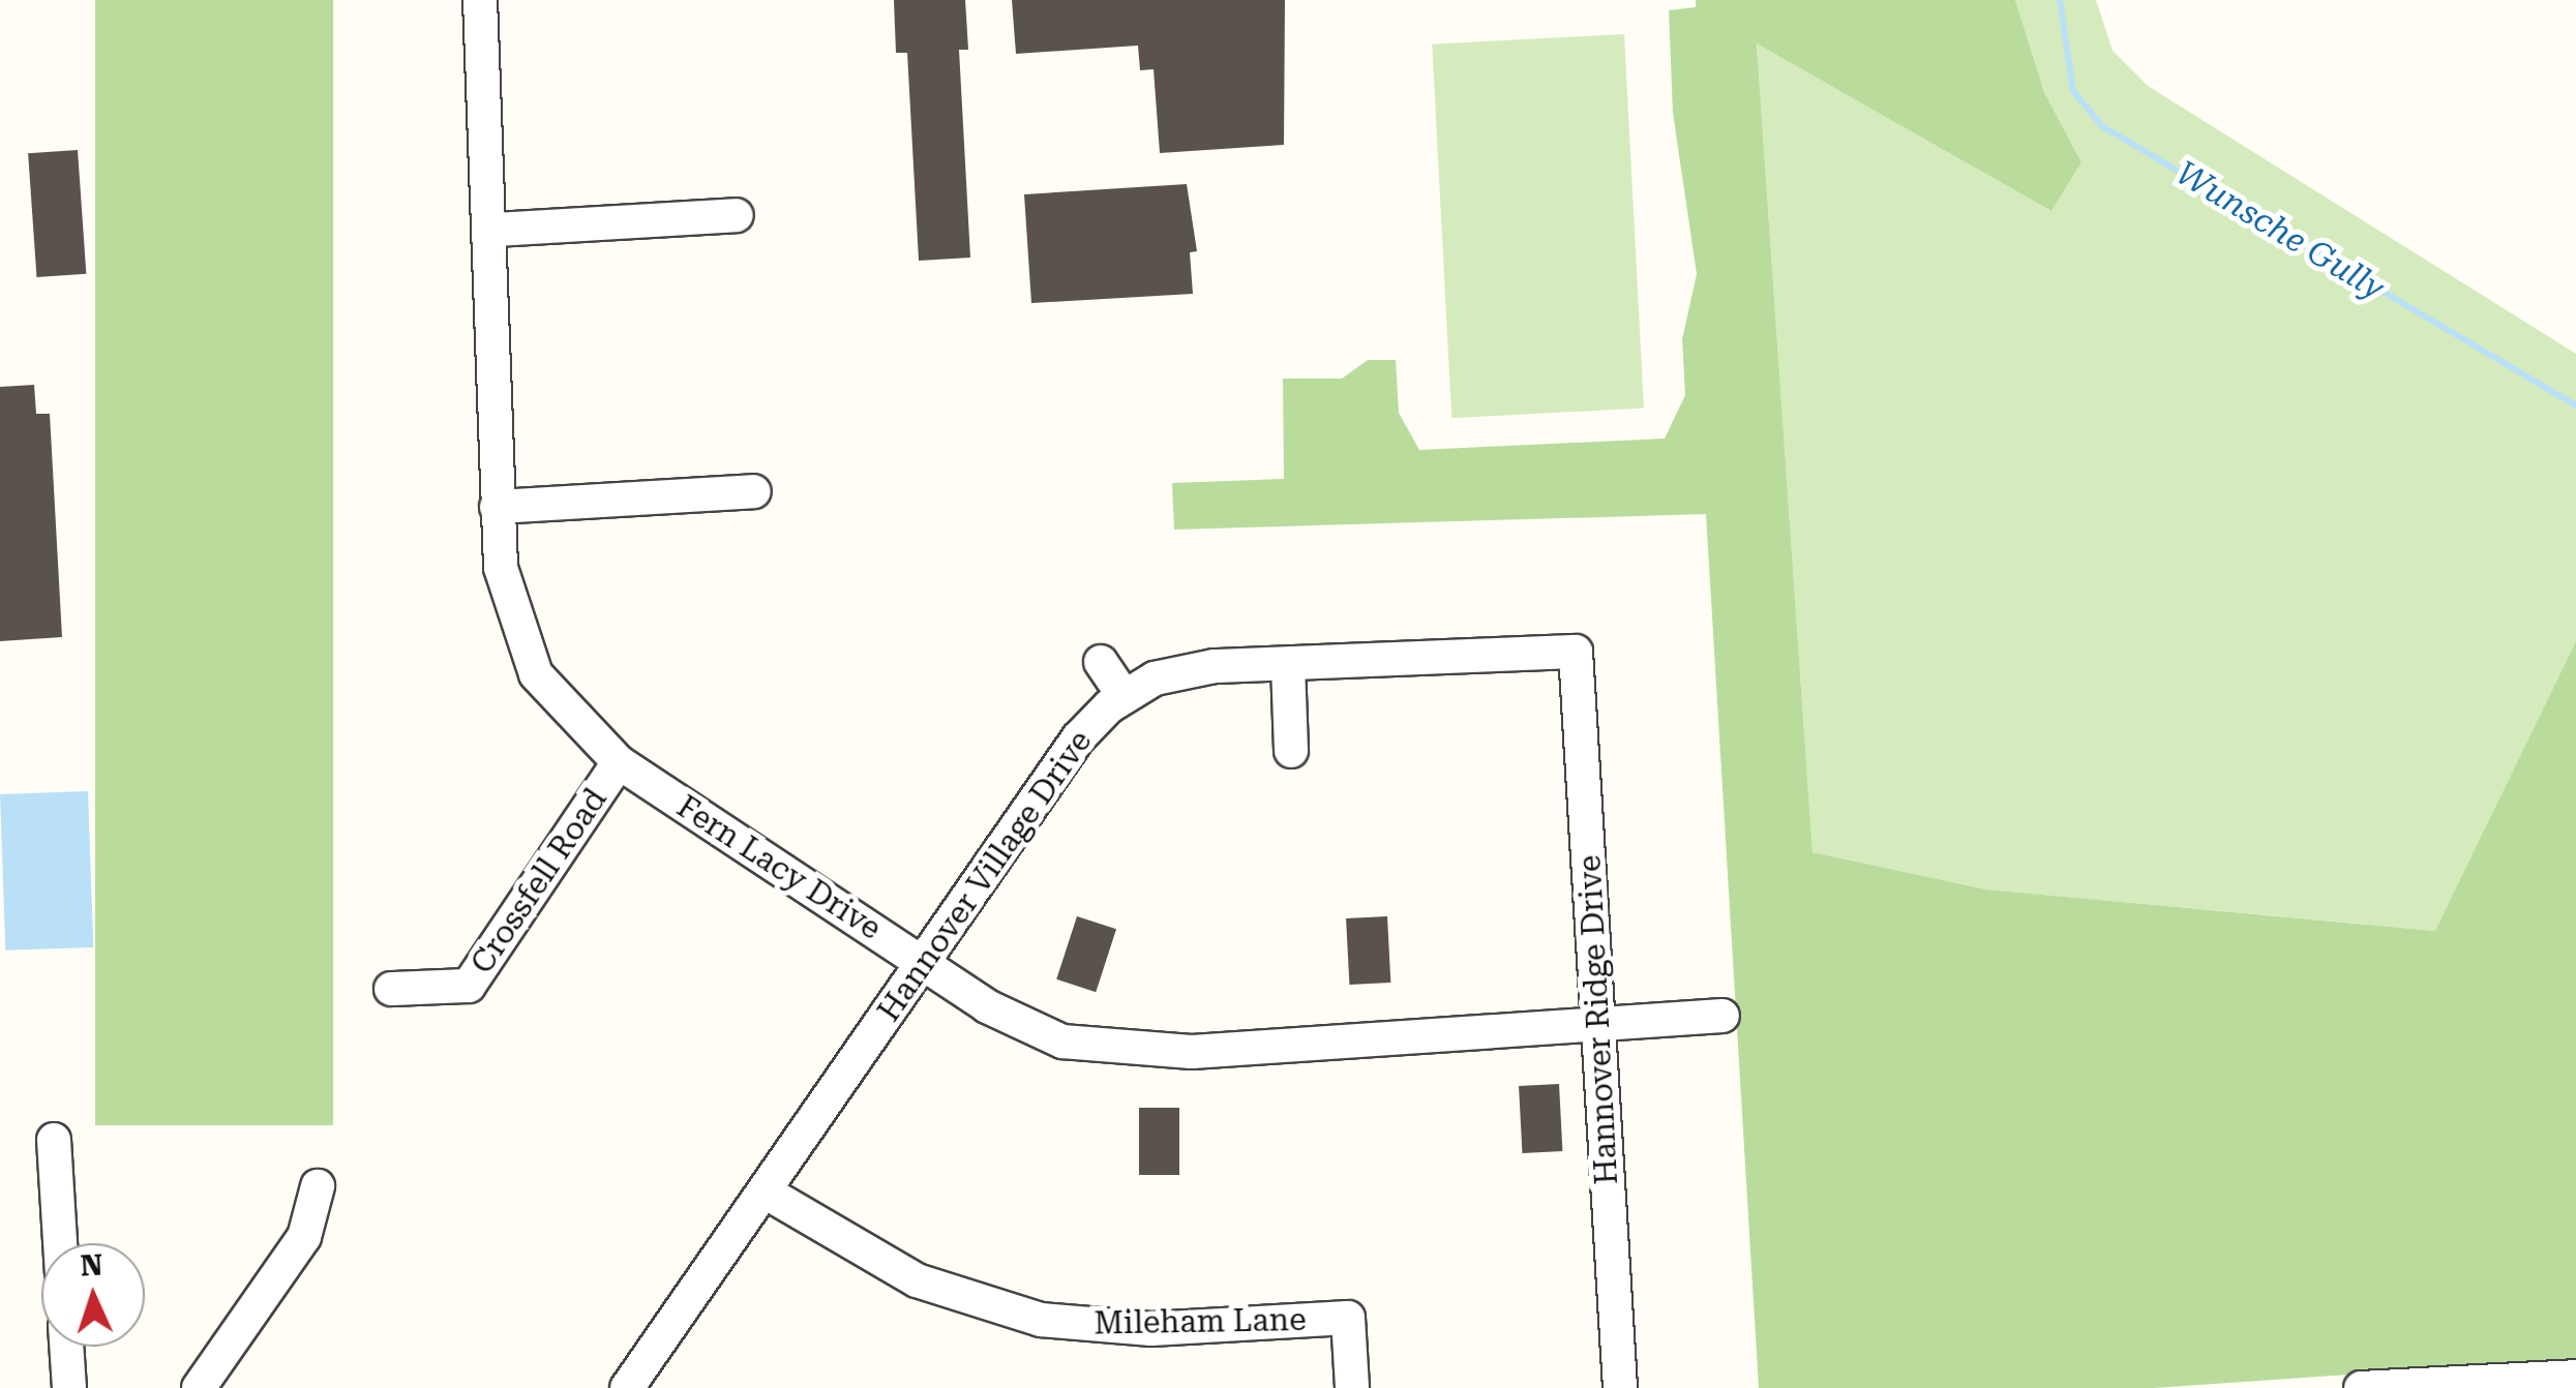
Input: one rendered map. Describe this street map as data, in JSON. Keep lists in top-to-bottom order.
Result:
{
  "streets": {
    "street": [
      "Fern Lacy Drive",
      "Hannover Village Drive",
      "Crossfell Road",
      "Hannover Ridge Drive",
      "Mileham Lane"
    ]
  },
  "crossings": [
    ["Fern Lacy Drive", "Hannover Village Drive"],
    ["Fern Lacy Drive", "Crossfell Road"],
    ["Fern Lacy Drive", "Hannover Ridge Drive"],
    ["Hannover Village Drive", "Hannover Ridge Drive"],
    ["Hannover Village Drive", "Mileham Lane"]
  ],
  "water": ["Wunsche Gully"],
  "north": "top"
}
